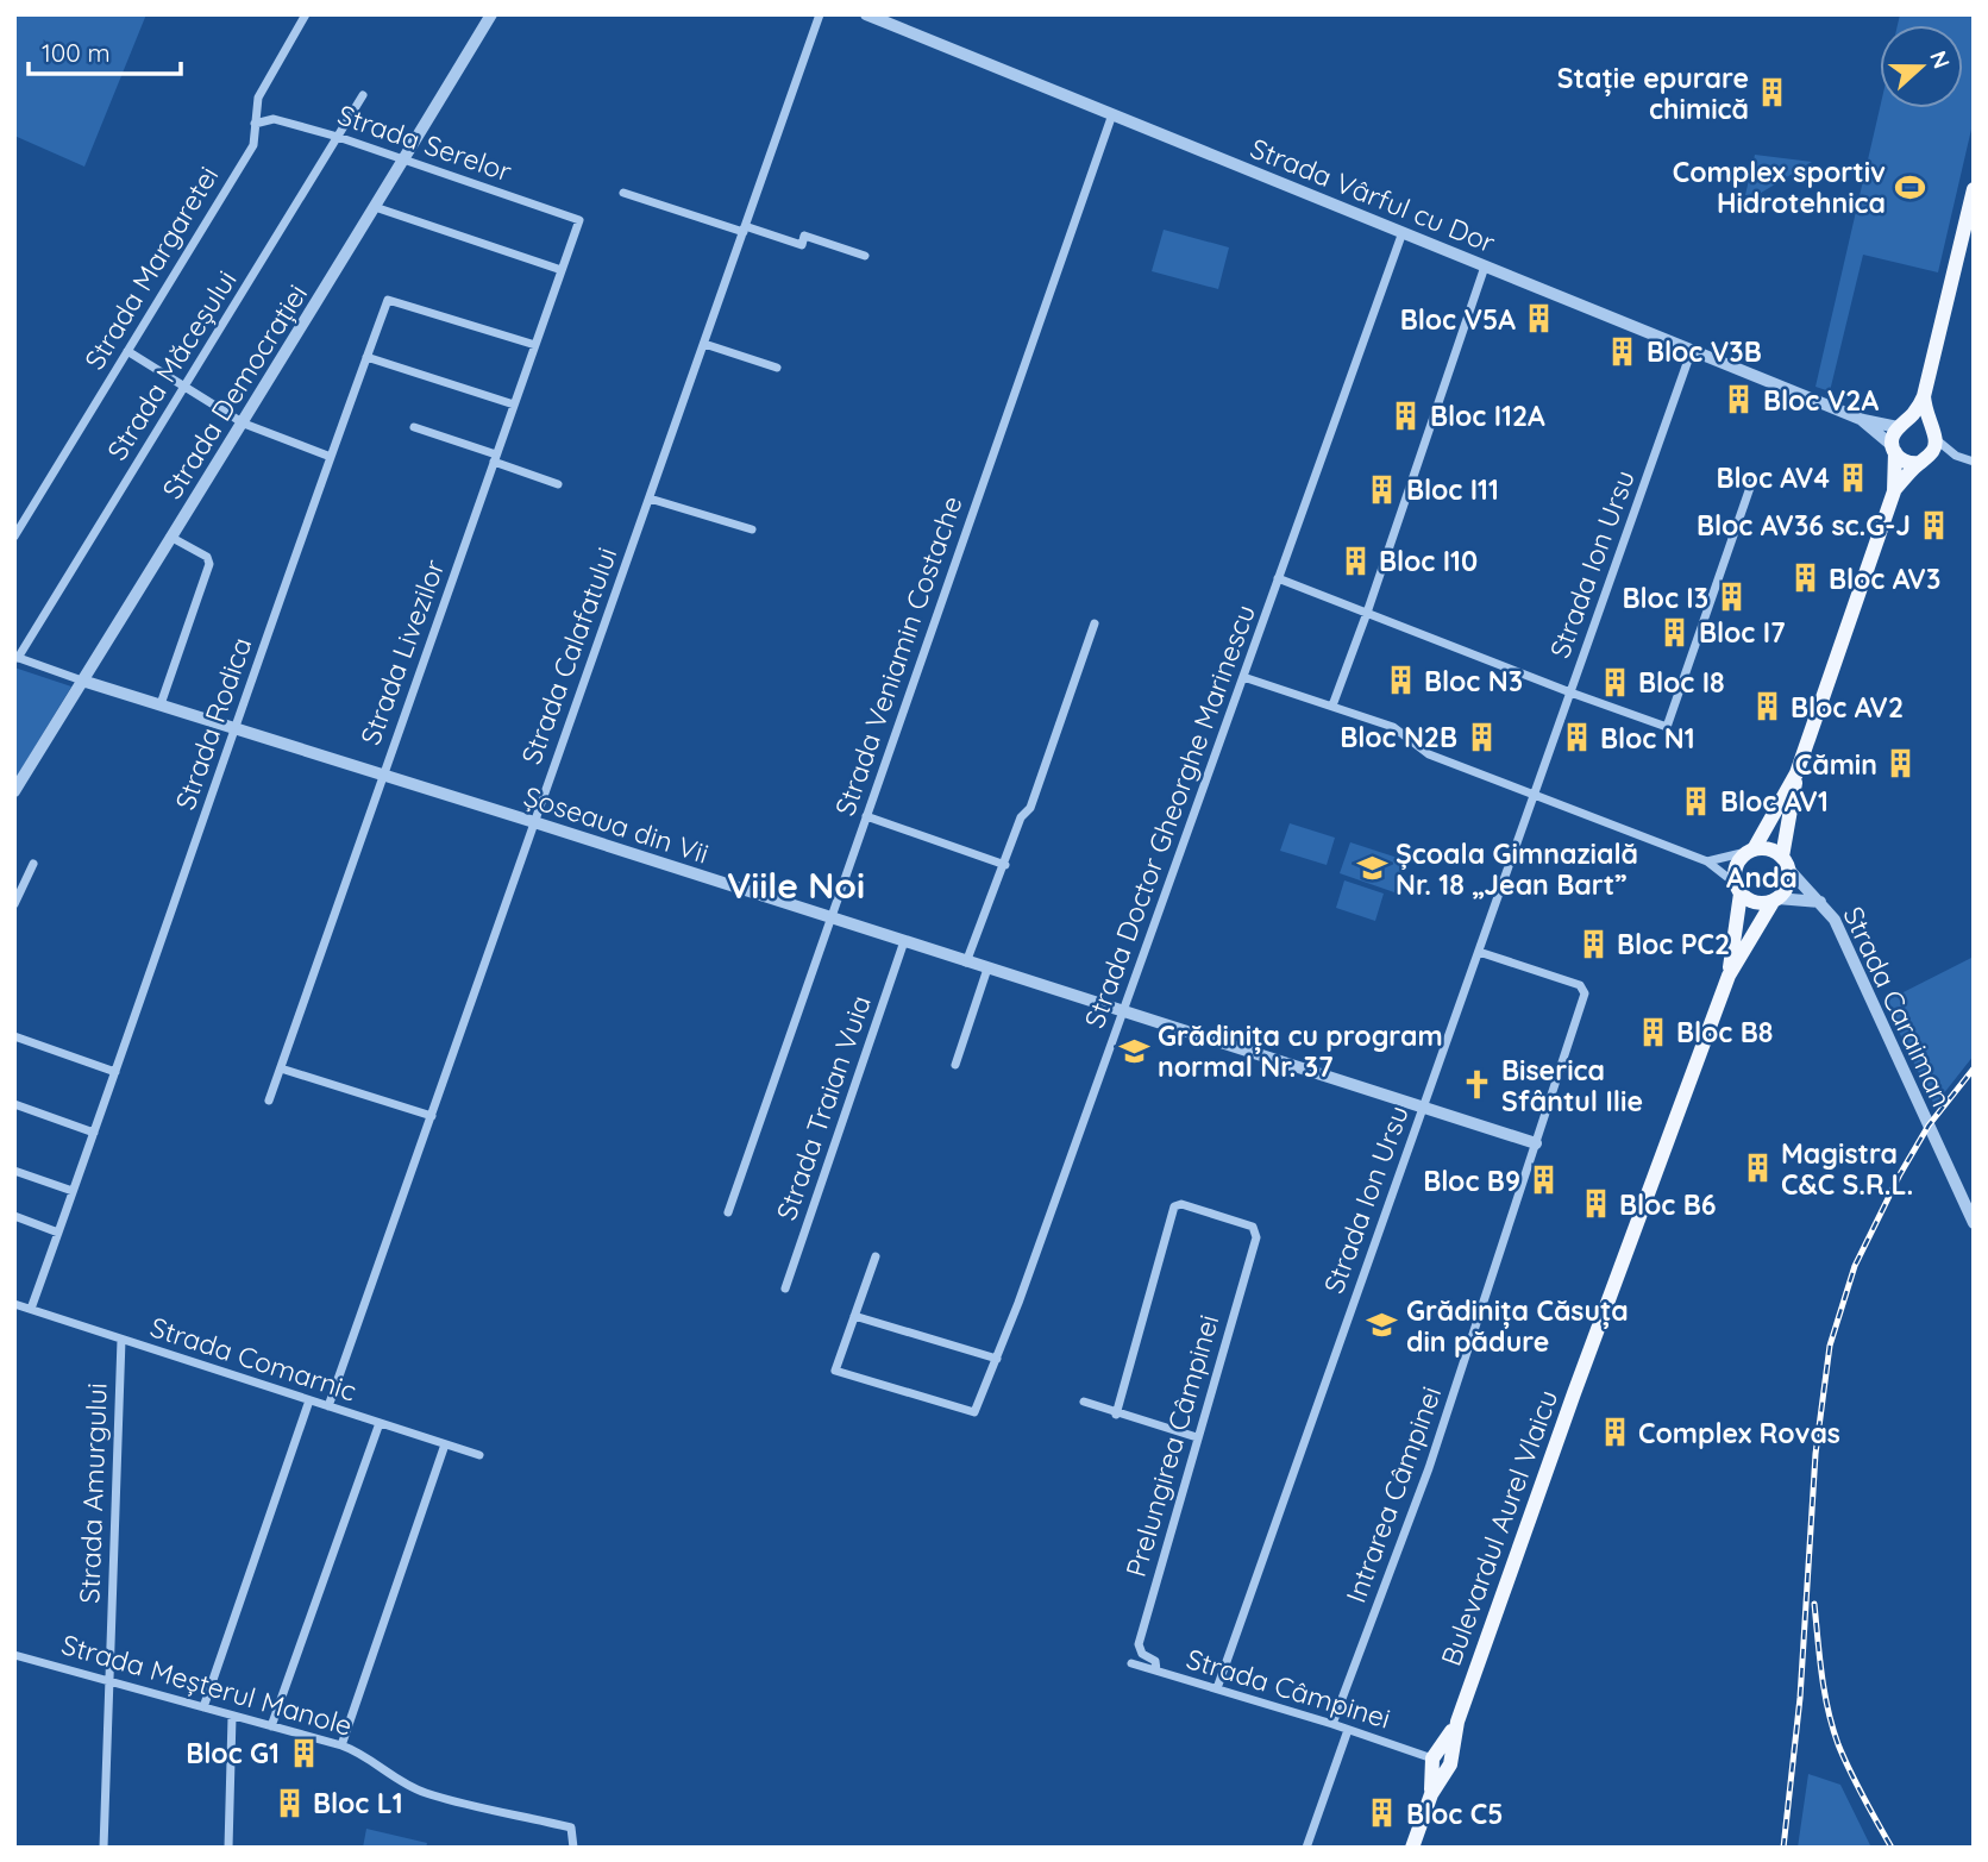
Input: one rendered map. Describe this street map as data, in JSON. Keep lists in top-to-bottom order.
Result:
{
  "streets": {
    "main road": ["Bulevardul Aurel Vlaicu"],
    "street": [
      "Strada Serelor",
      "Strada Vârful cu Dor",
      "Strada Margaretei",
      "Strada Măceșului",
      "Strada Democrației",
      "Strada Ion Ursu",
      "Strada Livezilor",
      "Strada Calafatului",
      "Strada Veniamin Costache",
      "Strada Rodica",
      "Strada Doctor Gheorghe Marinescu",
      "Șoseaua din Vii",
      "Strada Caraiman",
      "Strada Traian Vuia",
      "Strada Comarnic",
      "Prelungirea Câmpinei",
      "Strada Amurgului",
      "Intrarea Câmpinei",
      "Strada Meșterul Manole",
      "Strada Câmpinei"
    ]
  },
  "crossings": [
    ["Strada Serelor", "Strada Margaretei"],
    ["Strada Serelor", "Strada Măceșului"],
    ["Strada Serelor", "Strada Democrației"],
    ["Strada Serelor", "Strada Livezilor"],
    ["Strada Vârful cu Dor", "Strada Ion Ursu"],
    ["Strada Vârful cu Dor", "Strada Veniamin Costache"],
    ["Strada Vârful cu Dor", "Strada Doctor Gheorghe Marinescu"],
    ["Strada Măceșului", "Șoseaua din Vii"],
    ["Strada Democrației", "Șoseaua din Vii"],
    ["Strada Ion Ursu", "Șoseaua din Vii"],
    ["Strada Ion Ursu", "Intrarea Câmpinei"],
    ["Strada Ion Ursu", "Strada Câmpinei"],
    ["Strada Livezilor", "Strada Rodica"],
    ["Strada Livezilor", "Șoseaua din Vii"],
    ["Strada Calafatului", "Șoseaua din Vii"],
    ["Strada Calafatului", "Strada Comarnic"],
    ["Strada Veniamin Costache", "Șoseaua din Vii"],
    ["Strada Rodica", "Șoseaua din Vii"],
    ["Strada Rodica", "Strada Comarnic"],
    ["Strada Doctor Gheorghe Marinescu", "Șoseaua din Vii"],
    ["Șoseaua din Vii", "Strada Traian Vuia"],
    ["Șoseaua din Vii", "Intrarea Câmpinei"],
    ["Strada Caraiman", "Bulevardul Aurel Vlaicu"],
    ["Strada Comarnic", "Strada Amurgului"],
    ["Prelungirea Câmpinei", "Strada Câmpinei"],
    ["Strada Amurgului", "Strada Meșterul Manole"],
    ["Intrarea Câmpinei", "Strada Câmpinei"],
    ["Bulevardul Aurel Vlaicu", "Strada Câmpinei"]
  ],
  "districts": ["Anda", "Viile Noi"],
  "places": {
    "building": [
      "Stație epurare chimică",
      "Bloc V5A",
      "Bloc V3B",
      "Bloc V2A",
      "Bloc I12A",
      "Bloc AV4",
      "Bloc I11",
      "Bloc AV36 sc.G-J",
      "Bloc I10",
      "Bloc AV3",
      "Bloc I3",
      "Bloc I7",
      "Bloc N3",
      "Bloc I8",
      "Bloc AV2",
      "Bloc N2B",
      "Bloc N1",
      "Cămin",
      "Bloc AV1",
      "Bloc PC2",
      "Bloc B8",
      "Magistra C&C S.R.L.",
      "Bloc B9",
      "Bloc B6",
      "Complex Rovas",
      "Bloc G1",
      "Bloc L1",
      "Bloc C5"
    ],
    "sports": ["Complex sportiv Hidrotehnica"],
    "school or university": ["Școala Gimnazială Nr. 18 „Jean Bart”", "Grădinița cu program normal Nr. 37", "Grădinița Căsuța din pădure"],
    "church": ["Biserica Sfântul Ilie"]
  },
  "scale_bar": "100 m",
  "north": "right"
}
